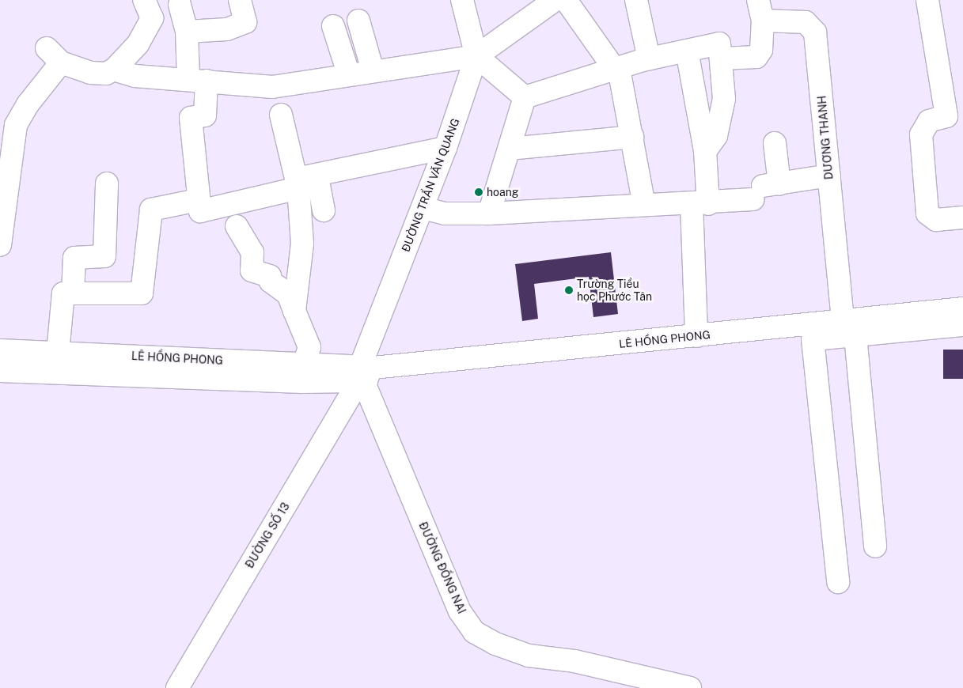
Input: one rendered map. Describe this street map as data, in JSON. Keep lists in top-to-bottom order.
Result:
{
  "streets": {
    "street": [
      "DƯƠNG THANH",
      "ĐƯỜNG TRẦN VĂN QUANG",
      "LÊ HỒNG PHONG",
      "ĐƯỜNG SỐ 13",
      "ĐƯỜNG ĐỒNG NAI"
    ]
  },
  "crossings": [
    ["DƯƠNG THANH", "LÊ HỒNG PHONG"],
    ["ĐƯỜNG TRẦN VĂN QUANG", "LÊ HỒNG PHONG"],
    ["ĐƯỜNG TRẦN VĂN QUANG", "ĐƯỜNG SỐ 13"],
    ["ĐƯỜNG TRẦN VĂN QUANG", "ĐƯỜNG ĐỒNG NAI"],
    ["LÊ HỒNG PHONG", "ĐƯỜNG SỐ 13"],
    ["LÊ HỒNG PHONG", "ĐƯỜNG ĐỒNG NAI"],
    ["ĐƯỜNG SỐ 13", "ĐƯỜNG ĐỒNG NAI"]
  ],
  "places": ["hoang", "Trường Tiểu học Phước Tân"]
}
